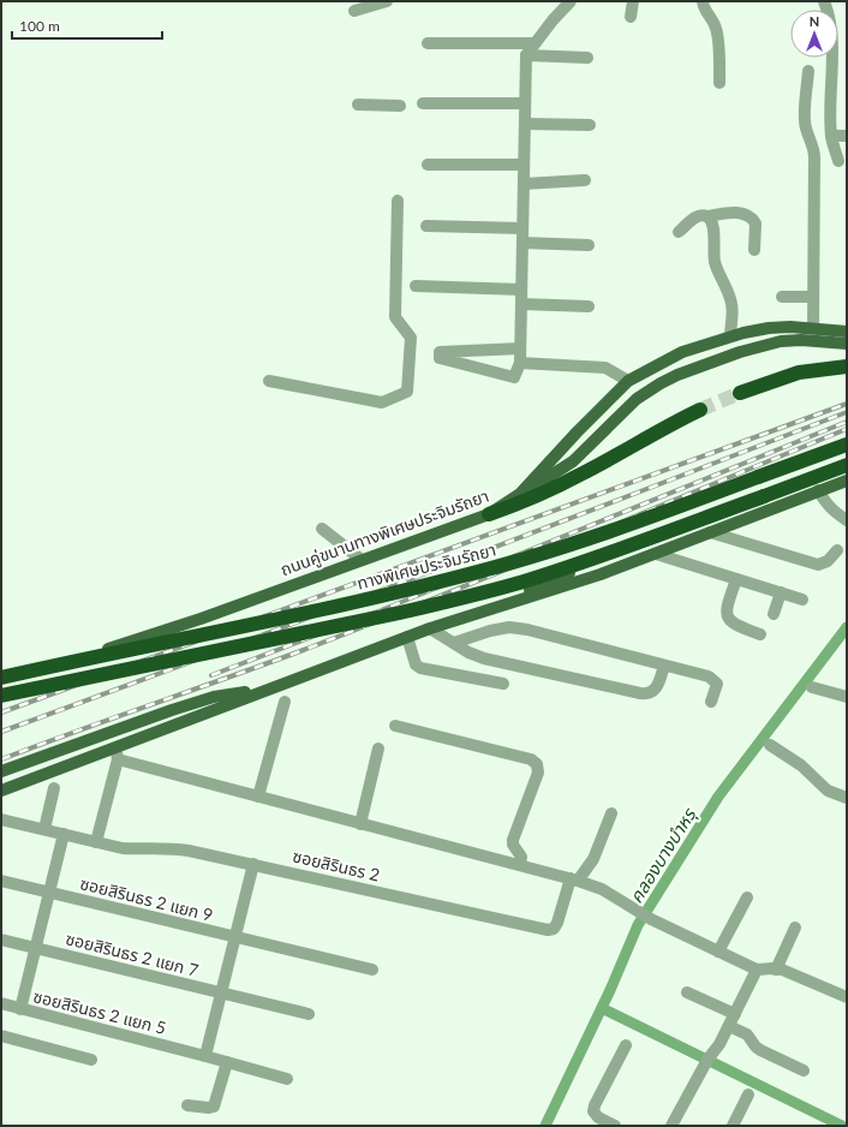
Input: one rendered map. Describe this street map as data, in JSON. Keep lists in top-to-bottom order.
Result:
{
  "streets": {
    "highway": ["ทางพิเศษประจิมรัถยา"],
    "main road": ["ถนนคู่ขนานทางพิเศษประจิมรัถยา"],
    "street": [
      "ซอยสิรินธร 2",
      "ซอยสิรินธร 2 แยก 9",
      "ซอยสิรินธร 2 แยก 7",
      "ซอยสิรินธร 2 แยก 5"
    ]
  },
  "crossings": [
    ["ซอยสิรินธร 2", "ซอยสิรินธร 2 แยก 5"],
    ["ซอยสิรินธร 2 แยก 9", "ซอยสิรินธร 2 แยก 5"],
    ["ซอยสิรินธร 2 แยก 7", "ซอยสิรินธร 2 แยก 5"]
  ],
  "water": ["คลองบางบำหรุ"],
  "scale_bar": "100 m",
  "north": "top"
}
